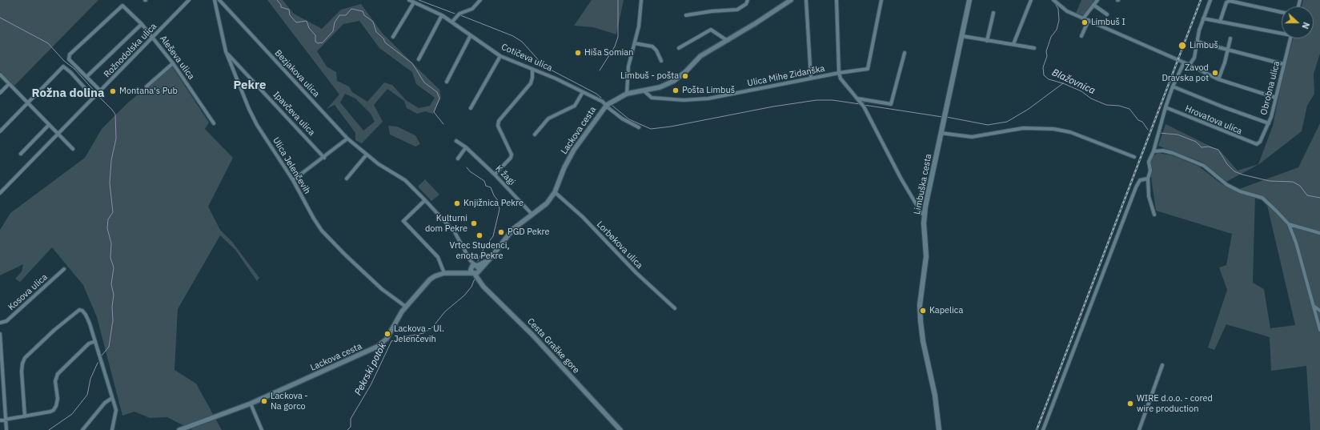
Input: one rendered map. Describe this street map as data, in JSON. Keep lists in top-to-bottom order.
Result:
{
  "streets": {
    "main road": ["Limbuška cesta"],
    "street": [
      "Rožnodolska ulica",
      "Aleševa ulica",
      "Cotičeva ulica",
      "Bezjakova ulica",
      "Ulica Mihe Zidanška",
      "Obrobna ulica",
      "Ipavčeva ulica",
      "Hrovatova ulica",
      "Lackova cesta",
      "Ulica Jelenčevih",
      "K žagi",
      "Lorbekova ulica",
      "Kosova ulica",
      "Cesta Graške gore"
    ]
  },
  "crossings": [
    ["Rožnodolska ulica", "Aleševa ulica"],
    ["Cotičeva ulica", "Lackova cesta"],
    ["Bezjakova ulica", "Lackova cesta"],
    ["Bezjakova ulica", "Cesta Graške gore"],
    ["Ulica Mihe Zidanška", "Lackova cesta"],
    ["Ulica Mihe Zidanška", "Limbuška cesta"],
    ["Obrobna ulica", "Hrovatova ulica"],
    ["Ipavčeva ulica", "Ulica Jelenčevih"],
    ["Lackova cesta", "Ulica Jelenčevih"],
    ["Lackova cesta", "K žagi"],
    ["Lackova cesta", "Lorbekova ulica"],
    ["Lackova cesta", "Cesta Graške gore"]
  ],
  "districts": ["Pekre", "Rožna dolina"],
  "water": ["Blažovnica", "Pekrski potok"],
  "places": [
    "Limbuš I",
    "Limbuš",
    "Hiša Somian",
    "Zavod Dravska pot",
    "Limbuš - pošta",
    "Pošta Limbuš",
    "Montana's Pub",
    "Knjižnica Pekre",
    "Kulturni dom Pekre",
    "PGD Pekre",
    "Vrtec Studenci, enota Pekre",
    "Kapelica",
    "Lackova - Ul. Jelenčevih",
    "Lackova - Na gorco",
    "WIRE d.o.o. - cored wire production"
  ],
  "north": "right"
}
